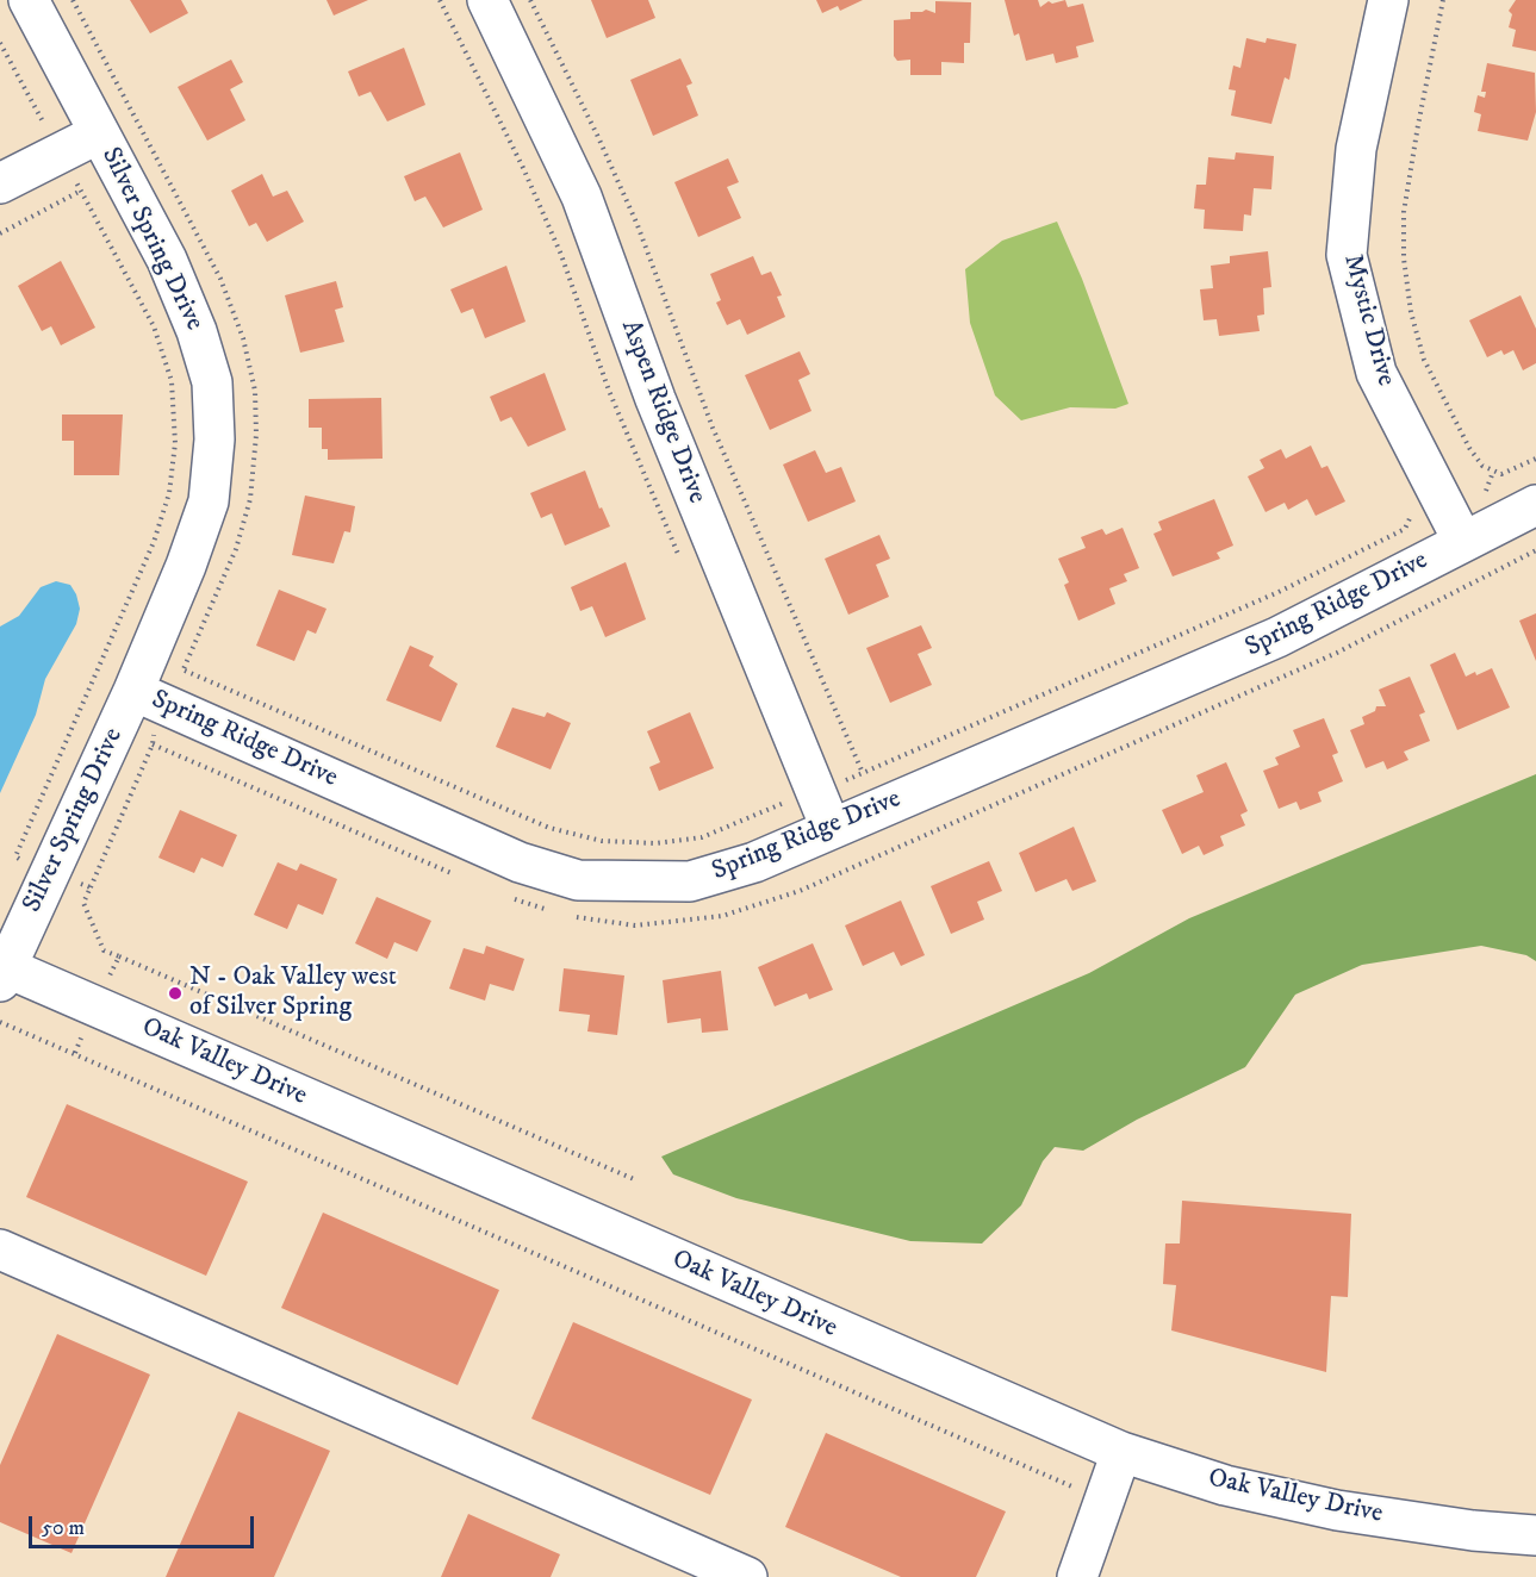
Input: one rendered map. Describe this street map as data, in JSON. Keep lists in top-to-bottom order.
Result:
{
  "streets": {
    "street": [
      "Silver Spring Drive",
      "Mystic Drive",
      "Aspen Ridge Drive",
      "Spring Ridge Drive",
      "Oak Valley Drive"
    ]
  },
  "crossings": [
    ["Silver Spring Drive", "Spring Ridge Drive"],
    ["Silver Spring Drive", "Oak Valley Drive"],
    ["Mystic Drive", "Spring Ridge Drive"],
    ["Aspen Ridge Drive", "Spring Ridge Drive"]
  ],
  "places": ["N - Oak Valley west of Silver Spring"],
  "scale_bar": "50 m"
}
